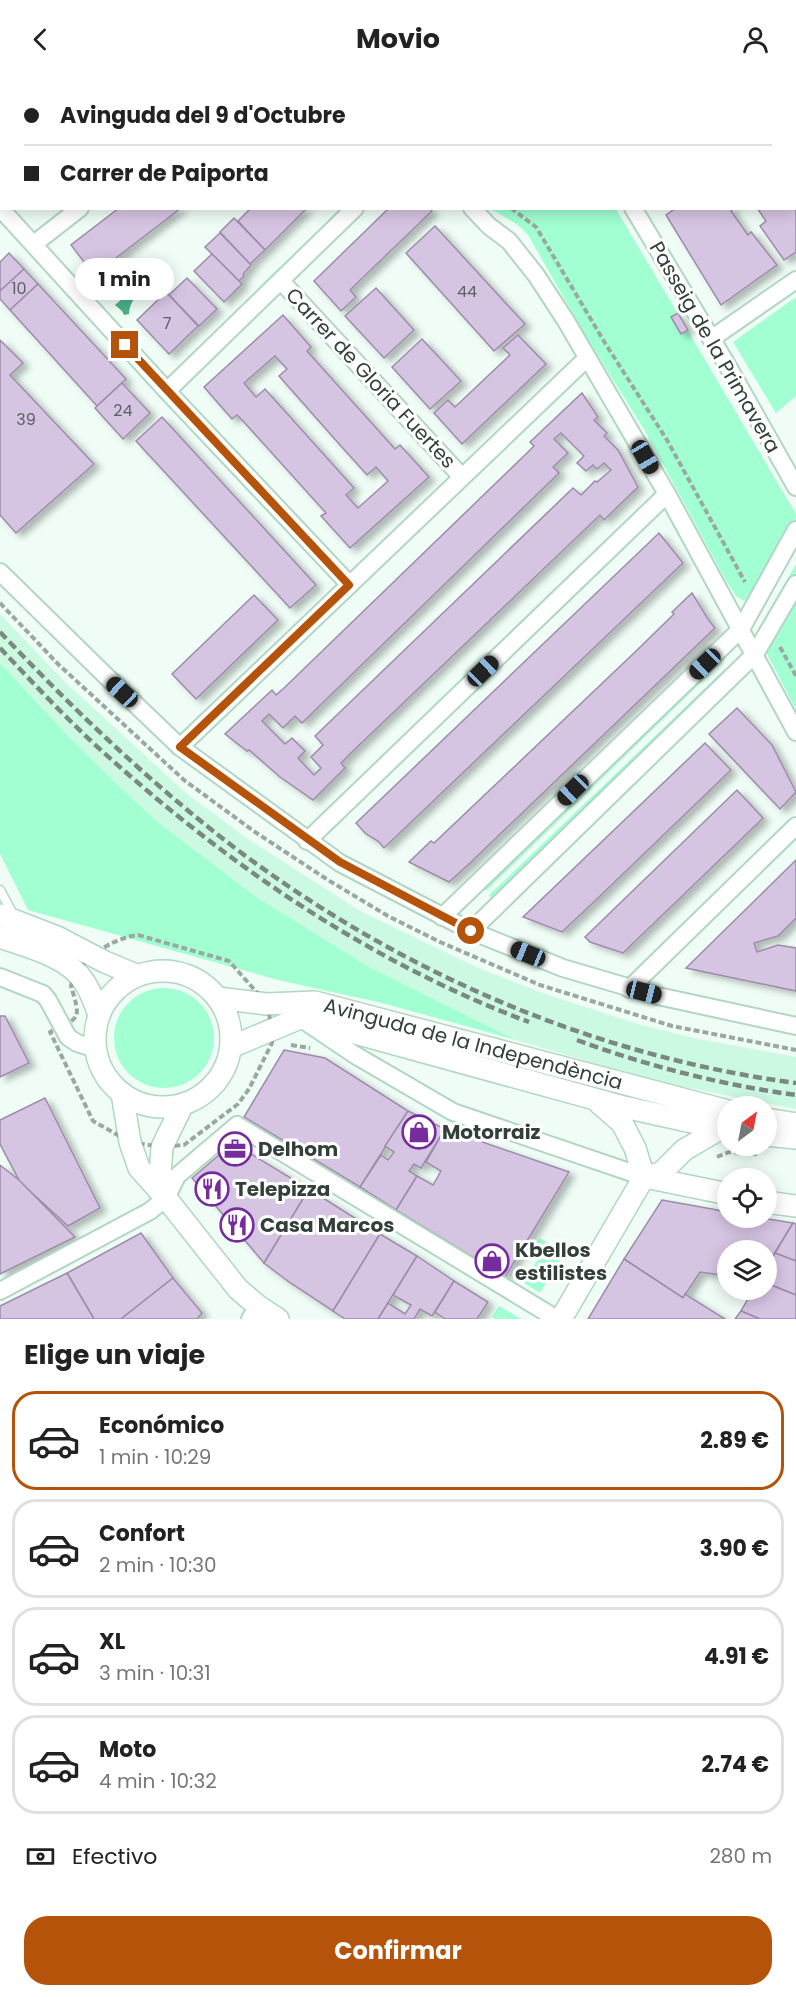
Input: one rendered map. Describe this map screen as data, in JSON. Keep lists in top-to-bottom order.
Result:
{
  "streets": {
    "street": ["Passeig de la Primavera", "Carrer de Gloria Fuertes", "Avinguda de la Independència"]
  },
  "places": {
    "shop": ["Motorraiz", "Kbellos estilistes"],
    "office": ["Delhom"],
    "restaurant": ["Telepizza", "Casa Marcos"]
  },
  "house_numbers": [
    "10",
    "44",
    "7",
    "24",
    "39"
  ],
  "north": "top right",
  "page": {
    "header": "Movio",
    "banner": ["Avinguda del 9 d'Octubre", "Carrer de Paiporta"],
    "bubble": "1 min",
    "heading": "Elige un viaje",
    "list": [
      {
        "name": "Económico",
        "note": "1 min · 10:29",
        "value": "2.89 €"
      },
      {
        "name": "Confort",
        "note": "2 min · 10:30",
        "value": "3.90 €"
      },
      {
        "name": "XL",
        "note": "3 min · 10:31",
        "value": "4.91 €"
      },
      {
        "name": "Moto",
        "note": "4 min · 10:32",
        "value": "2.74 €"
      }
    ],
    "pay": ["Efectivo", "280 m"],
    "buttons": "Confirmar"
  }
}
